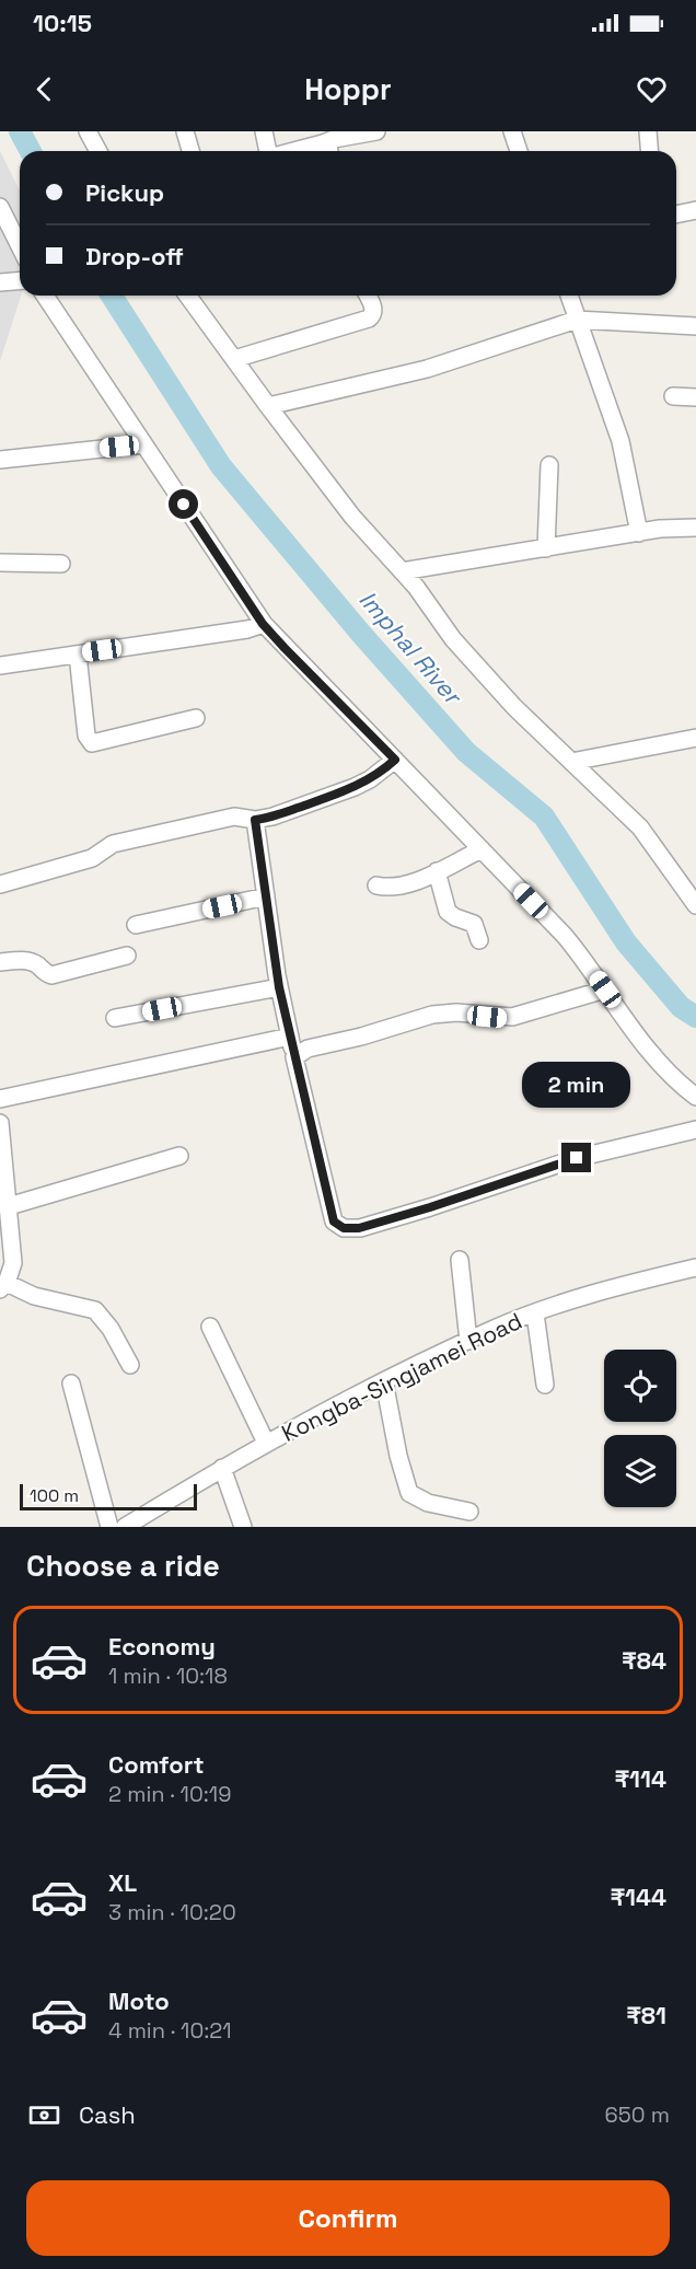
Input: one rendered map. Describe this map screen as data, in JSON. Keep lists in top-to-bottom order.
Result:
{
  "streets": {
    "street": ["Kongba-Singjamei Road"]
  },
  "water": ["Imphal River"],
  "scale_bar": "100 m",
  "page": {
    "status": "10:15",
    "header": "Hoppr",
    "banner": ["Pickup", "Drop-off"],
    "bubble": "2 min",
    "scale": "100 m",
    "heading": "Choose a ride",
    "list": [
      {
        "name": "Economy",
        "note": "1 min · 10:18",
        "value": "₹84"
      },
      {
        "name": "Comfort",
        "note": "2 min · 10:19",
        "value": "₹114"
      },
      {
        "name": "XL",
        "note": "3 min · 10:20",
        "value": "₹144"
      },
      {
        "name": "Moto",
        "note": "4 min · 10:21",
        "value": "₹81"
      }
    ],
    "pay": ["Cash", "650 m"],
    "buttons": "Confirm"
  }
}
